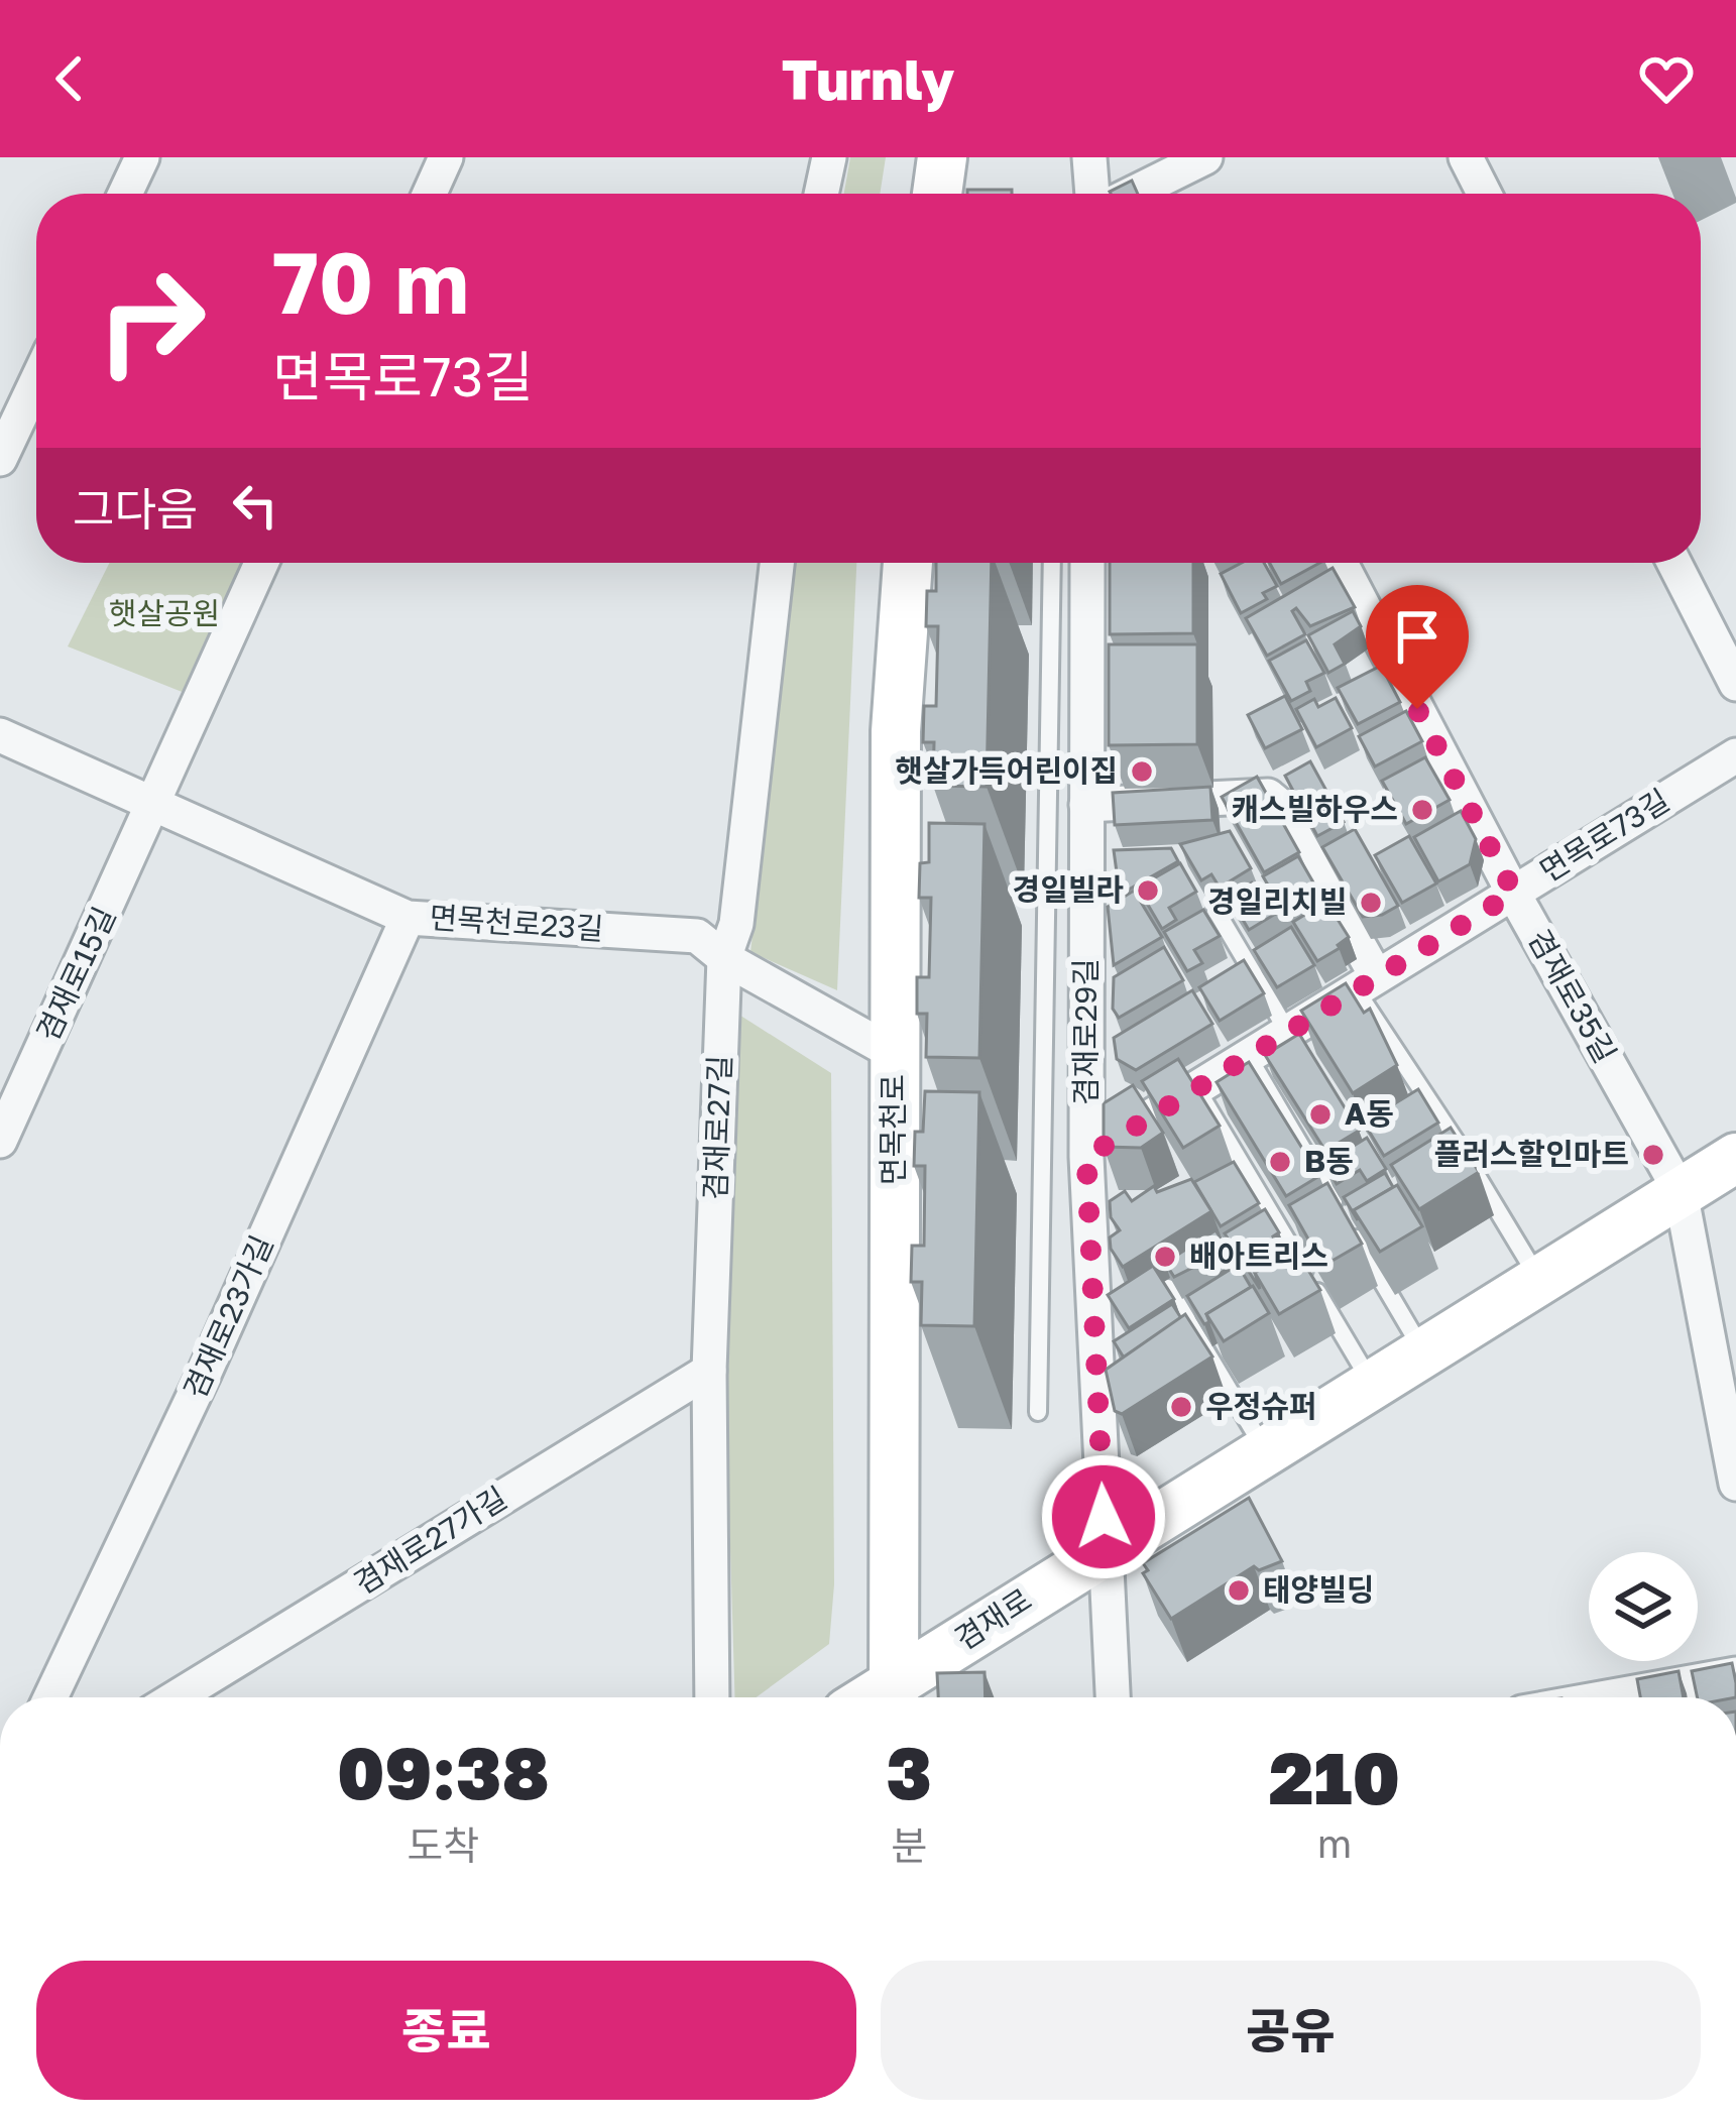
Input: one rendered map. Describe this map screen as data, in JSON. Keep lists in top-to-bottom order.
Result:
{
  "streets": {
    "main road": ["면목천로", "겸재로"],
    "street": [
      "면목로73길",
      "면목천로23길",
      "겸재로15길",
      "겸재로35길",
      "겸재로29길",
      "겸재로27길",
      "겸재로23가길",
      "겸재로27가길"
    ]
  },
  "crossings": [
    ["면목로73길", "겸재로35길"],
    ["면목로73길", "겸재로29길"],
    ["면목천로23길", "겸재로15길"],
    ["면목천로23길", "겸재로27길"],
    ["면목천로23길", "면목천로"],
    ["면목천로23길", "겸재로23가길"],
    ["겸재로35길", "겸재로"],
    ["겸재로29길", "겸재로"],
    ["겸재로27길", "겸재로27가길"]
  ],
  "parks": ["햇살공원"],
  "places": [
    "햇살가득어린이집",
    "캐스빌하우스",
    "경일빌라",
    "경일리치빌",
    "A동",
    "플러스할인마트",
    "B동",
    "배아트리스",
    "우정슈퍼",
    "태양빌딩"
  ],
  "page": {
    "header": "Turnly",
    "turn": ["70 m", "면목로73길"],
    "then": "그다음",
    "eta": [
      "09:38",
      "도착",
      "3",
      "분",
      "210",
      "m"
    ],
    "buttons": ["종료", "공유"]
  }
}
